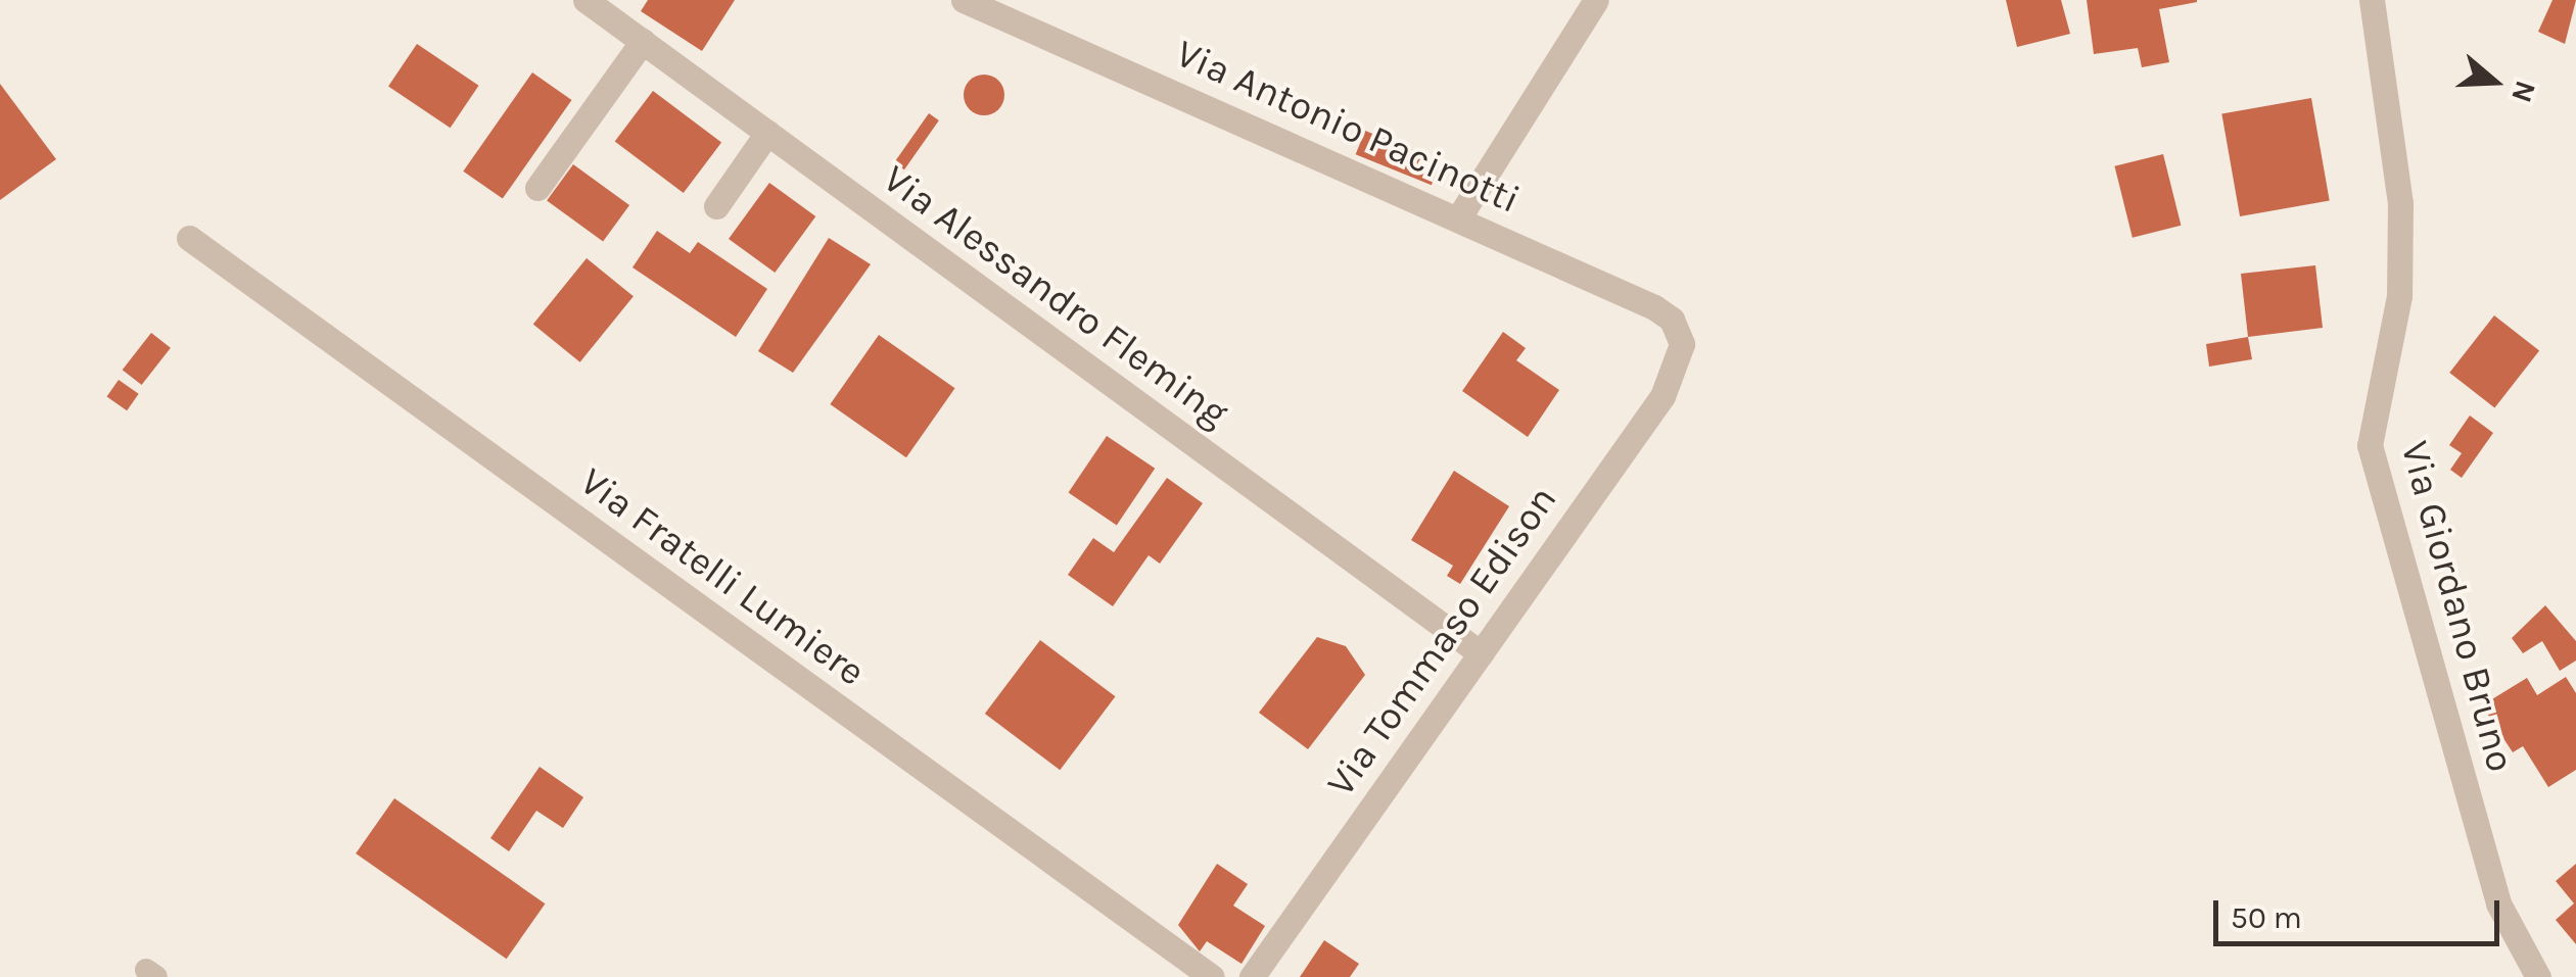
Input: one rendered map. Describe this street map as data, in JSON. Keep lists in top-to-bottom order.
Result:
{
  "streets": {
    "street": [
      "Via Antonio Pacinotti",
      "Via Alessandro Fleming",
      "Via Fratelli Lumiere",
      "Via Giordano Bruno",
      "Via Tommaso Edison"
    ]
  },
  "crossings": [
    ["Via Antonio Pacinotti", "Via Tommaso Edison"],
    ["Via Alessandro Fleming", "Via Tommaso Edison"]
  ],
  "scale_bar": "50 m",
  "north": "right"
}
